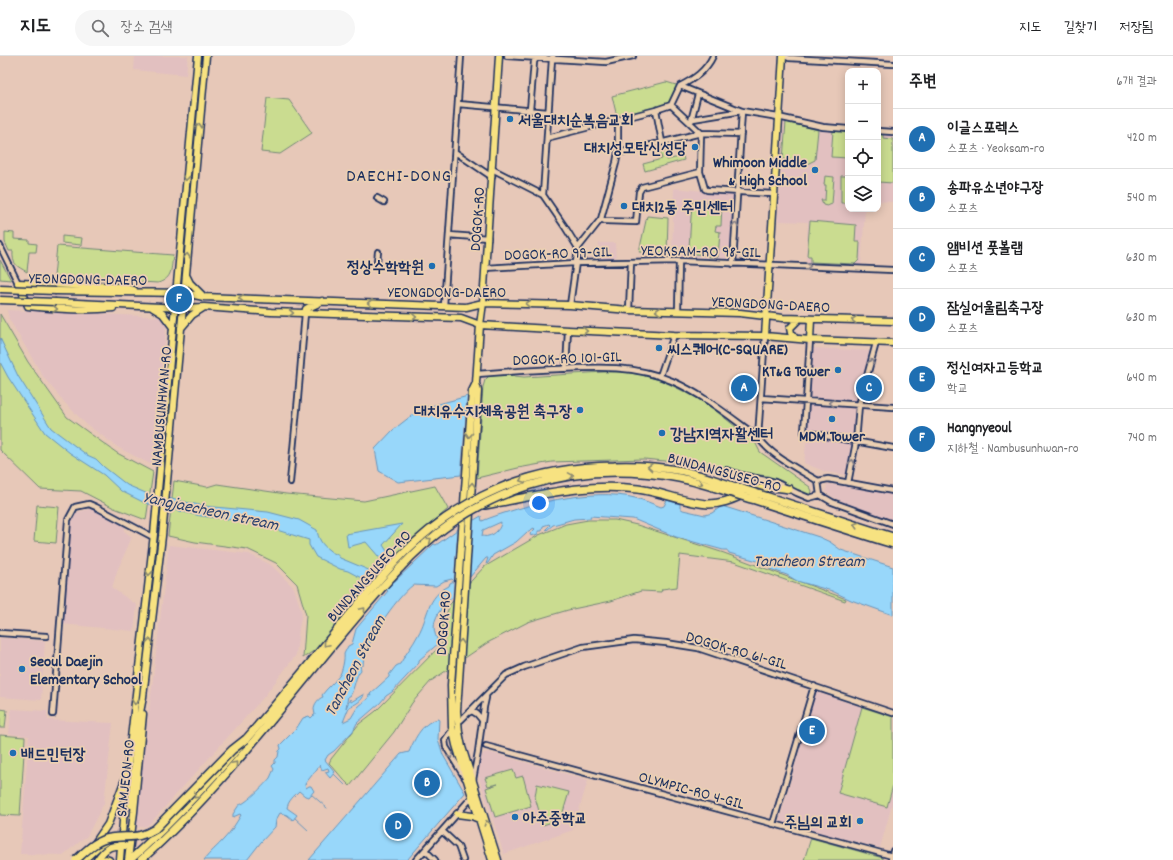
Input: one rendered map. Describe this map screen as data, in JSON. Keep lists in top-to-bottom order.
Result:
{
  "streets": {
    "highway": ["BUNDANGSUSEO-RO"],
    "main road": [
      "DOGOK-RO",
      "YEONGDONG-DAERO",
      "NAMBUSUNHWAN-RO",
      "SAMJEON-RO"
    ],
    "street": [
      "YEOKSAM-RO 98-GIL",
      "DOGOK-RO 99-GIL",
      "DOGOK-RO 101-GIL",
      "DOGOK-RO 61-GIL",
      "OLYMPIC-RO 4-GIL"
    ]
  },
  "crossings": [
    ["DOGOK-RO", "DOGOK-RO 99-GIL"],
    ["DOGOK-RO", "YEONGDONG-DAERO"],
    ["DOGOK-RO", "DOGOK-RO 101-GIL"],
    ["YEOKSAM-RO 98-GIL", "DOGOK-RO 99-GIL"],
    ["YEONGDONG-DAERO", "NAMBUSUNHWAN-RO"],
    ["NAMBUSUNHWAN-RO", "SAMJEON-RO"],
    ["BUNDANGSUSEO-RO", "SAMJEON-RO"]
  ],
  "one_way": ["YEOKSAM-RO 98-GIL"],
  "districts": ["DAECHI-DONG"],
  "water": ["Yangjaecheon stream", "Tancheon Stream"],
  "places": [
    "서울대치순복음교회",
    "대치성모탄신성당",
    "Whimoon Middle & High School",
    "대치2동 주민센터",
    "정상수학학원",
    "씨스퀘어(C-SQUARE)",
    "KT&G Tower",
    "대치유수지체육공원 축구장",
    "MDM Tower",
    "강남지역자활센터",
    "Seoul Daejin Elementary School",
    "배드민턴장",
    "아주중학교",
    "주님의 교회"
  ],
  "page": {
    "header": "지도",
    "search": "장소 검색",
    "nav": ["지도", "길찾기", "저장됨"],
    "heading": ["주변", "6개 결과"],
    "map_buttons": ["+", "−"],
    "list": [
      {
        "mark": "A",
        "name": "이글스포렉스",
        "note": "스포츠 · Yeoksam-ro",
        "value": "420 m"
      },
      {
        "mark": "B",
        "name": "송파유소년야구장",
        "note": "스포츠",
        "value": "540 m"
      },
      {
        "mark": "C",
        "name": "앰비션 풋볼랩",
        "note": "스포츠",
        "value": "630 m"
      },
      {
        "mark": "D",
        "name": "잠실어울림축구장",
        "note": "스포츠",
        "value": "630 m"
      },
      {
        "mark": "E",
        "name": "정신여자고등학교",
        "note": "학교",
        "value": "640 m"
      },
      {
        "mark": "F",
        "name": "Hangnyeoul",
        "note": "지하철 · Nambusunhwan-ro",
        "value": "740 m"
      }
    ],
    "pins": [
      "F",
      "A",
      "C",
      "E",
      "B",
      "D"
    ]
  }
}
